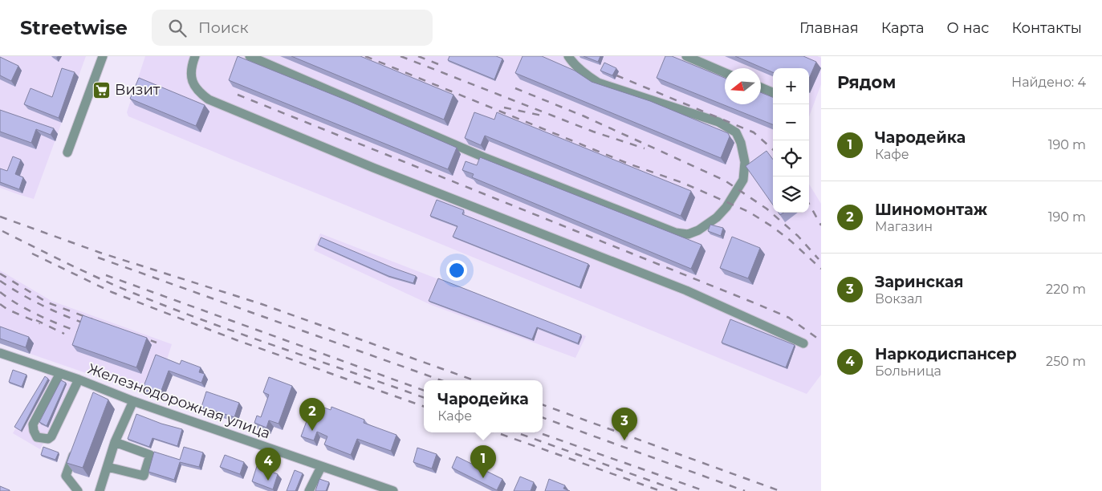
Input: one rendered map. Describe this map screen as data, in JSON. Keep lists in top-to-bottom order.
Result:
{
  "streets": {
    "street": ["Железнодорожная улица"]
  },
  "places": {
    "supermarket": ["Визит"]
  },
  "north": "left",
  "page": {
    "header": "Streetwise",
    "search": "Поиск",
    "nav": [
      "Главная",
      "Карта",
      "О нас",
      "Контакты"
    ],
    "heading": ["Рядом", "Найдено: 4"],
    "map_buttons": ["+", "−"],
    "list": [
      {
        "mark": "1",
        "name": "Чародейка",
        "note": "Кафе",
        "value": "190 m"
      },
      {
        "mark": "2",
        "name": "Шиномонтаж",
        "note": "Магазин",
        "value": "190 m"
      },
      {
        "mark": "3",
        "name": "Заринская",
        "note": "Вокзал",
        "value": "220 m"
      },
      {
        "mark": "4",
        "name": "Наркодиспансер",
        "note": "Больница",
        "value": "250 m"
      }
    ],
    "popup": ["Чародейка", "Кафе"],
    "pins": [
      "2",
      "3",
      "1",
      "4"
    ]
  }
}
